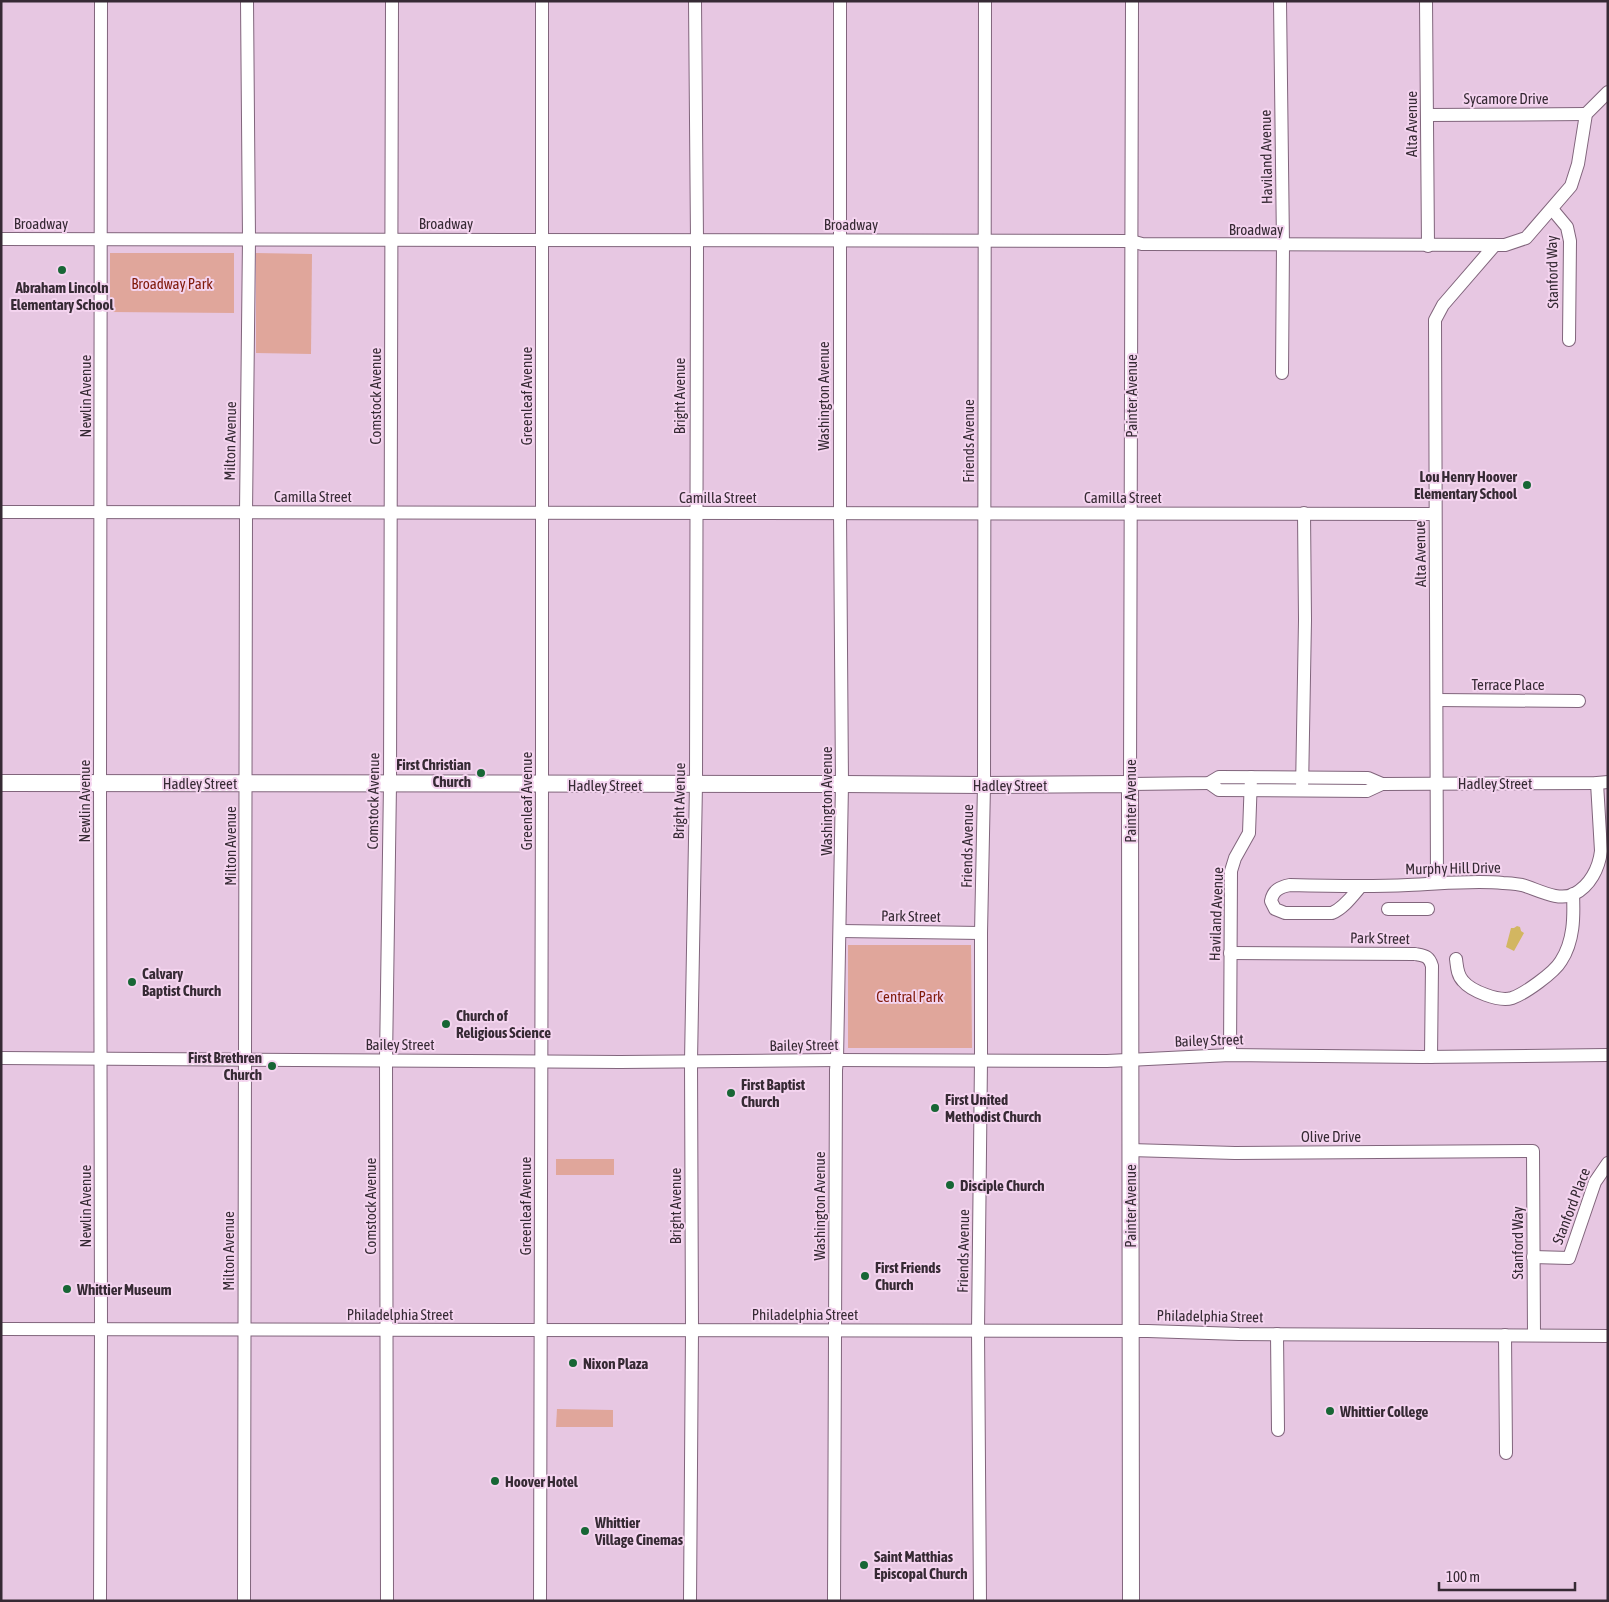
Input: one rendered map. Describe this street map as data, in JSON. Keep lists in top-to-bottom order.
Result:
{
  "streets": {
    "main road": ["Painter Avenue", "Hadley Street"],
    "street": [
      "Sycamore Drive",
      "Alta Avenue",
      "Haviland Avenue",
      "Broadway",
      "Stanford Way",
      "Newlin Avenue",
      "Comstock Avenue",
      "Greenleaf Avenue",
      "Bright Avenue",
      "Washington Avenue",
      "Milton Avenue",
      "Friends Avenue",
      "Camilla Street",
      "Terrace Place",
      "Murphy Hill Drive",
      "Park Street",
      "Bailey Street",
      "Olive Drive",
      "Stanford Place",
      "Philadelphia Street"
    ]
  },
  "crossings": [
    ["Sycamore Drive", "Alta Avenue"],
    ["Sycamore Drive", "Broadway"],
    ["Alta Avenue", "Broadway"],
    ["Alta Avenue", "Camilla Street"],
    ["Alta Avenue", "Terrace Place"],
    ["Alta Avenue", "Hadley Street"],
    ["Alta Avenue", "Murphy Hill Drive"],
    ["Haviland Avenue", "Broadway"],
    ["Haviland Avenue", "Hadley Street"],
    ["Haviland Avenue", "Park Street"],
    ["Haviland Avenue", "Bailey Street"],
    ["Broadway", "Stanford Way"],
    ["Broadway", "Newlin Avenue"],
    ["Broadway", "Comstock Avenue"],
    ["Broadway", "Greenleaf Avenue"],
    ["Broadway", "Bright Avenue"],
    ["Broadway", "Washington Avenue"],
    ["Broadway", "Painter Avenue"],
    ["Broadway", "Milton Avenue"],
    ["Broadway", "Friends Avenue"],
    ["Stanford Way", "Olive Drive"],
    ["Stanford Way", "Stanford Place"],
    ["Stanford Way", "Philadelphia Street"],
    ["Newlin Avenue", "Camilla Street"],
    ["Newlin Avenue", "Hadley Street"],
    ["Newlin Avenue", "Bailey Street"],
    ["Newlin Avenue", "Philadelphia Street"],
    ["Comstock Avenue", "Camilla Street"],
    ["Comstock Avenue", "Hadley Street"],
    ["Comstock Avenue", "Bailey Street"],
    ["Comstock Avenue", "Philadelphia Street"],
    ["Greenleaf Avenue", "Camilla Street"],
    ["Greenleaf Avenue", "Hadley Street"],
    ["Greenleaf Avenue", "Bailey Street"],
    ["Greenleaf Avenue", "Philadelphia Street"],
    ["Bright Avenue", "Camilla Street"],
    ["Bright Avenue", "Hadley Street"],
    ["Bright Avenue", "Bailey Street"],
    ["Bright Avenue", "Philadelphia Street"],
    ["Washington Avenue", "Camilla Street"],
    ["Washington Avenue", "Hadley Street"],
    ["Washington Avenue", "Park Street"],
    ["Washington Avenue", "Bailey Street"],
    ["Washington Avenue", "Philadelphia Street"],
    ["Painter Avenue", "Camilla Street"],
    ["Painter Avenue", "Hadley Street"],
    ["Painter Avenue", "Bailey Street"],
    ["Painter Avenue", "Olive Drive"],
    ["Painter Avenue", "Philadelphia Street"],
    ["Milton Avenue", "Camilla Street"],
    ["Milton Avenue", "Hadley Street"],
    ["Milton Avenue", "Bailey Street"],
    ["Milton Avenue", "Philadelphia Street"],
    ["Friends Avenue", "Camilla Street"],
    ["Friends Avenue", "Hadley Street"],
    ["Friends Avenue", "Park Street"],
    ["Friends Avenue", "Bailey Street"],
    ["Friends Avenue", "Philadelphia Street"],
    ["Park Street", "Bailey Street"]
  ],
  "parks": ["Broadway Park", "Central Park"],
  "places": [
    "Abraham Lincoln Elementary School",
    "Lou Henry Hoover Elementary School",
    "First Christian Church",
    "Calvary Baptist Church",
    "Church of Religious Science",
    "First Brethren Church",
    "First Baptist Church",
    "First United Methodist Church",
    "Disciple Church",
    "First Friends Church",
    "Whittier Museum",
    "Nixon Plaza",
    "Whittier College",
    "Hoover Hotel",
    "Whittier Village Cinemas",
    "Saint Matthias Episcopal Church"
  ],
  "scale_bar": "100 m"
}
